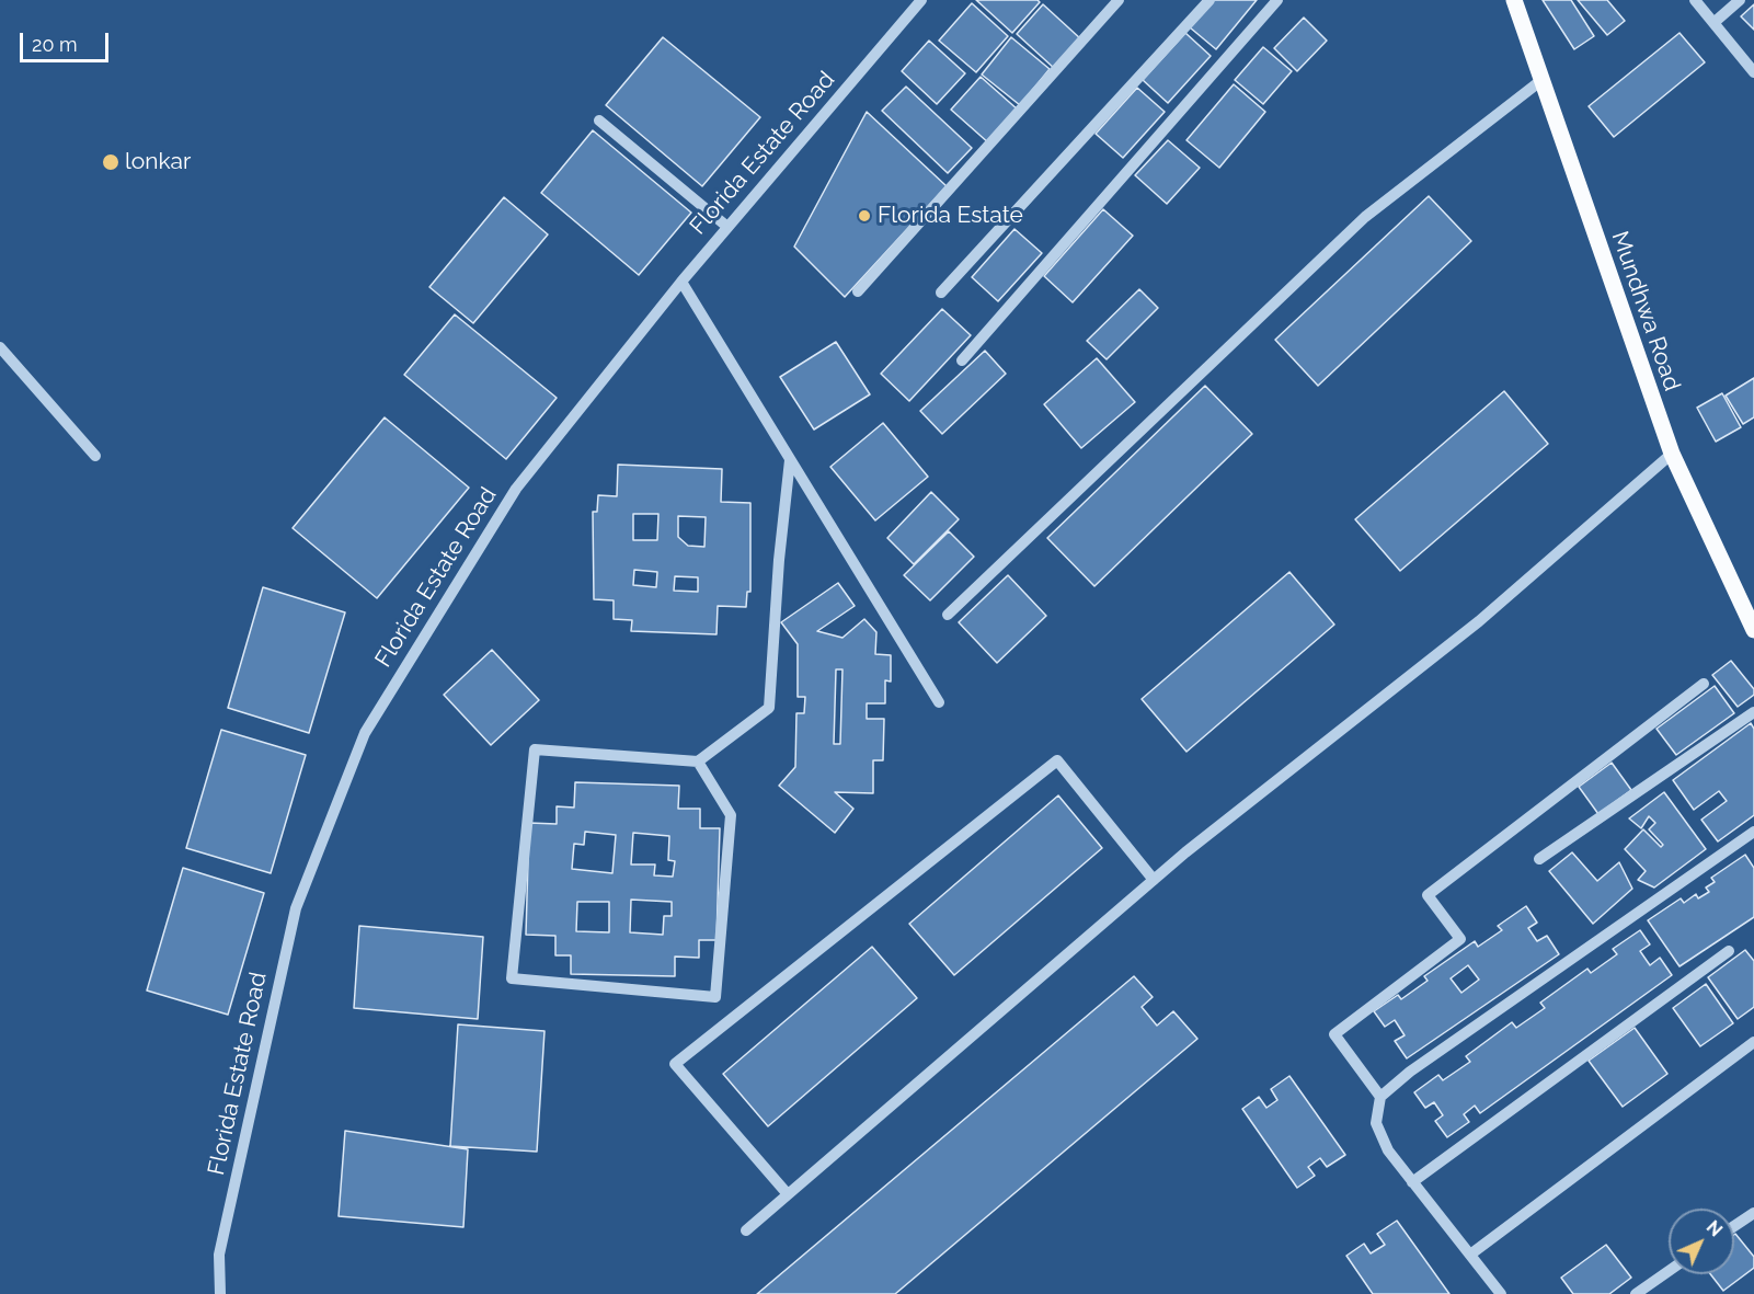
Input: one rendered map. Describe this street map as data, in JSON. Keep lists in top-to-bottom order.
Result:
{
  "streets": {
    "main road": ["Mundhwa Road"],
    "street": ["Florida Estate Road"]
  },
  "places": ["lonkar", "Florida Estate"],
  "scale_bar": "20 m",
  "north": "top right"
}
